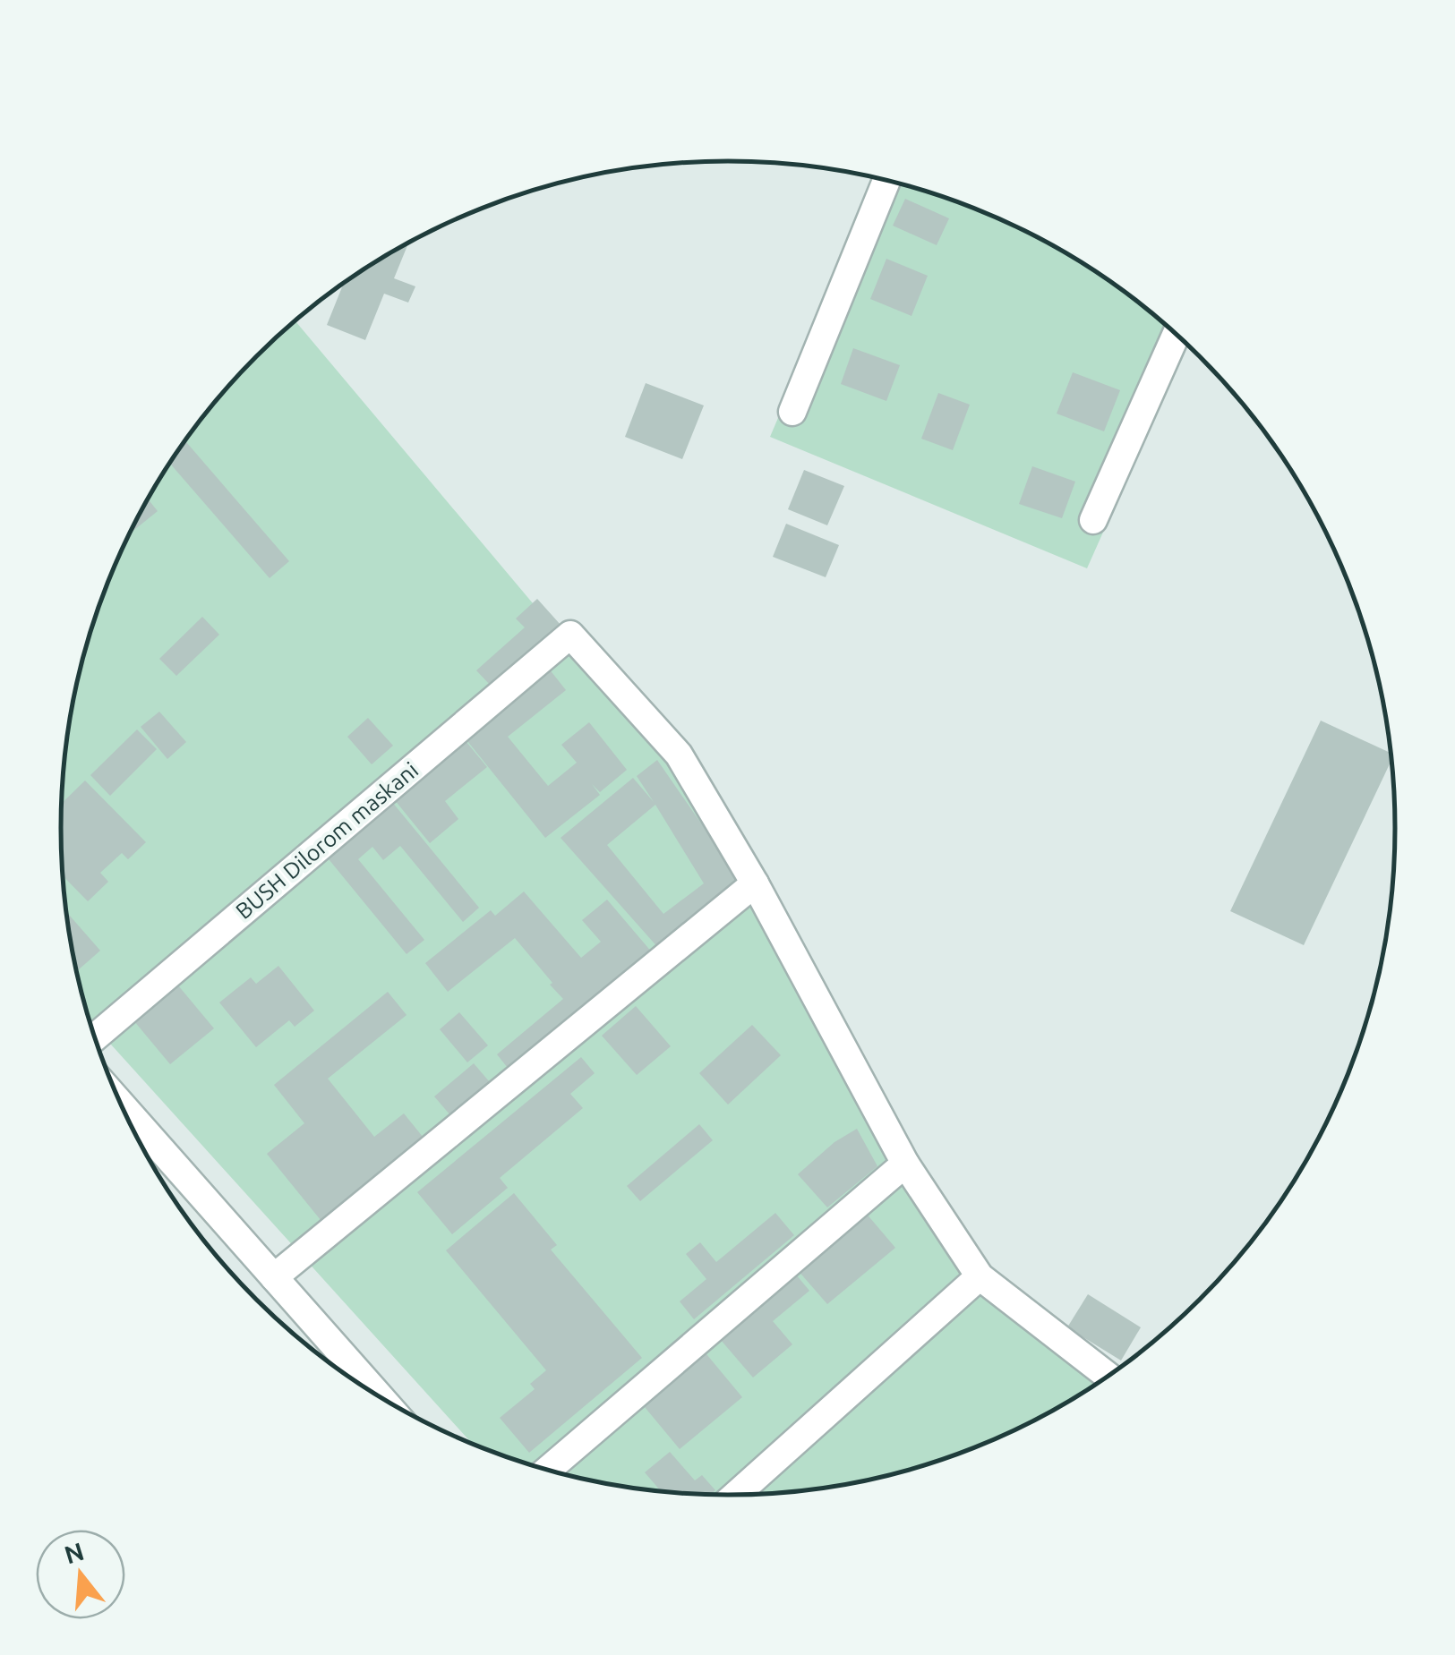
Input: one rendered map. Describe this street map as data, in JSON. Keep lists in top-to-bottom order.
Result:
{
  "streets": {
    "street": ["BUSH Dilorom maskani"]
  },
  "north": "top"
}
